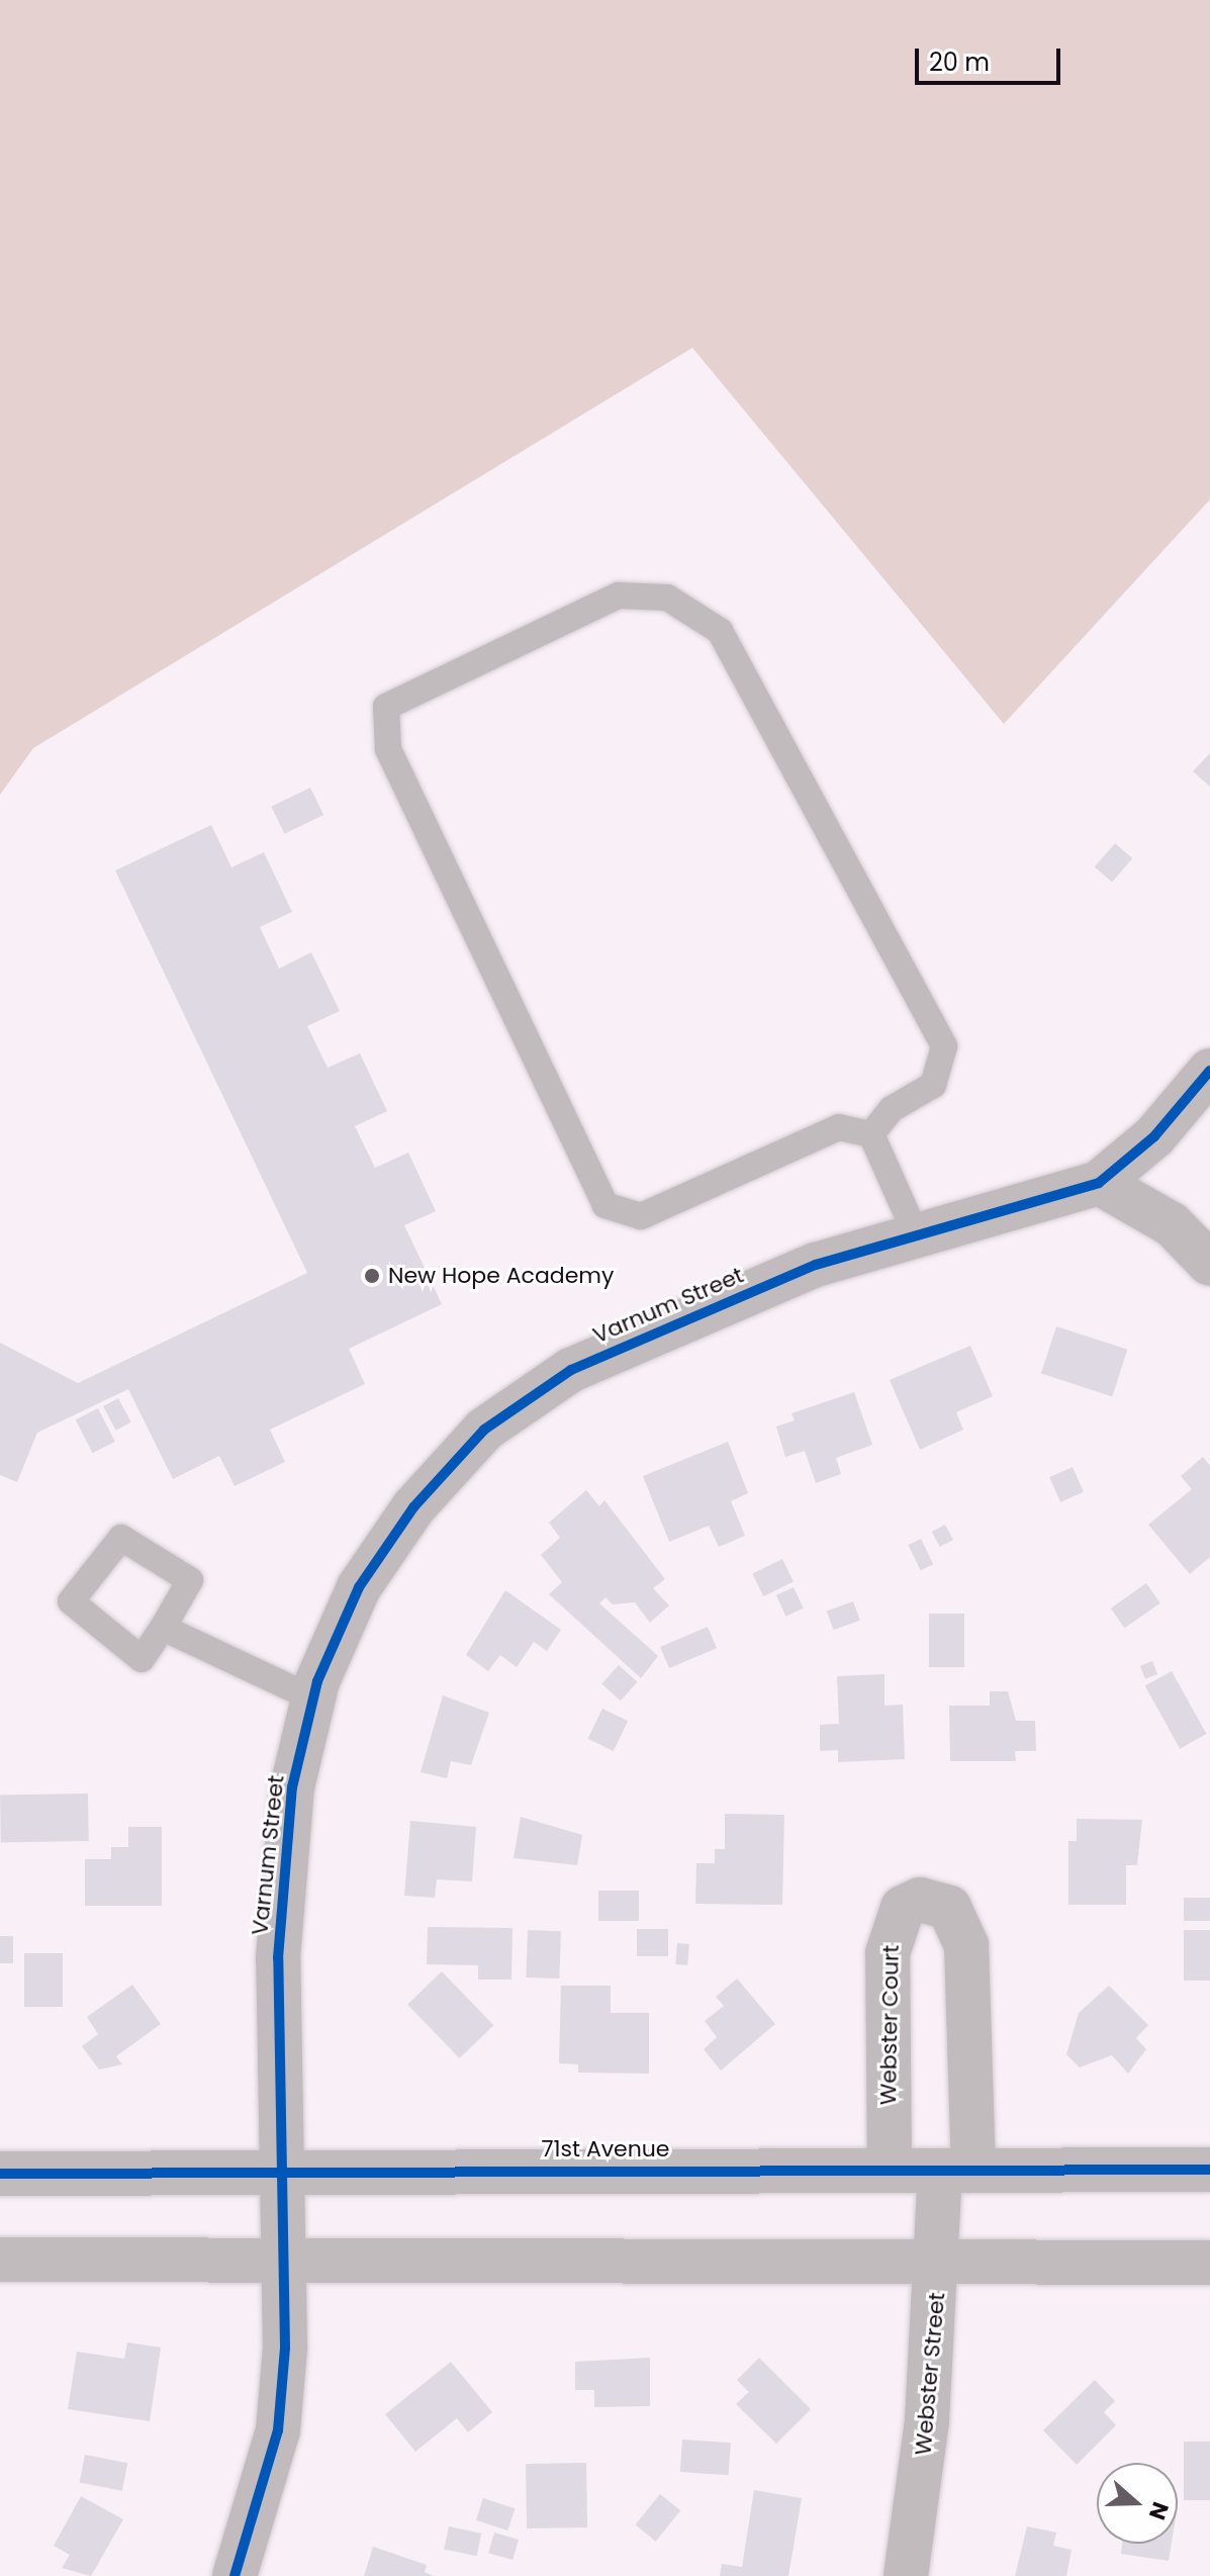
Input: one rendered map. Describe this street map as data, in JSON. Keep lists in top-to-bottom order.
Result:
{
  "streets": {
    "street": [
      "Varnum Street",
      "Webster Court",
      "71st Avenue",
      "Webster Street"
    ]
  },
  "crossings": [
    ["Varnum Street", "71st Avenue"],
    ["Webster Court", "71st Avenue"],
    ["Webster Court", "Webster Street"],
    ["71st Avenue", "Webster Street"]
  ],
  "places": ["New Hope Academy"],
  "scale_bar": "20 m",
  "north": "right"
}
